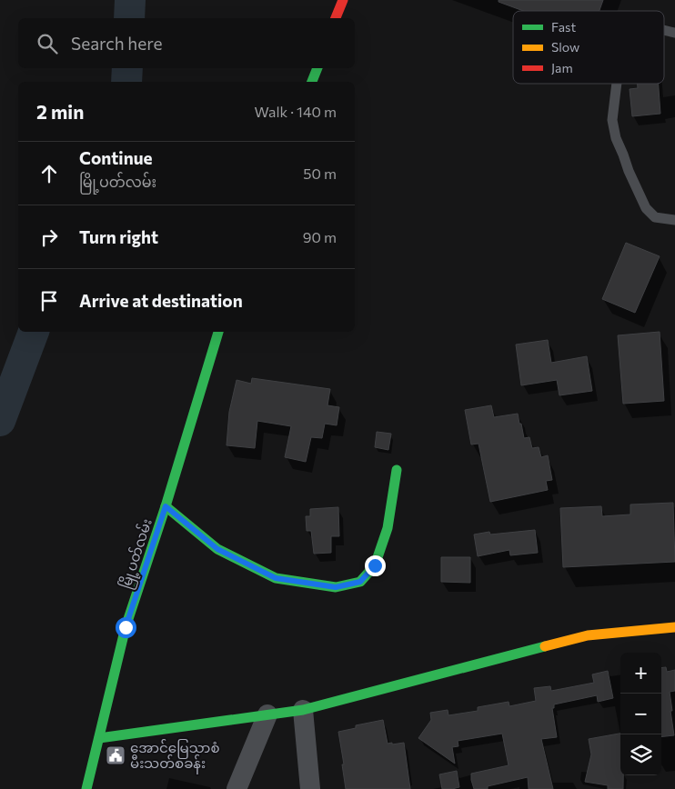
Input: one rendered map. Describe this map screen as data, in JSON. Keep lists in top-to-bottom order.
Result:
{
  "streets": {
    "street": ["မြို့ပတ်လမ်း"]
  },
  "places": {
    "public building": ["အောင်မြေသာစံ မီးသတ်စခန်း"]
  },
  "legend": ["Fast", "Slow", "Jam"],
  "page": {
    "search": "Search here",
    "heading": ["2 min", "Walk · 140 m"],
    "list": [
      ["Continue", "မြို့ပတ်လမ်း", "50 m"],
      ["Turn right", "90 m"],
      "Arrive at destination"
    ],
    "map_buttons": ["+", "−"]
  }
}
